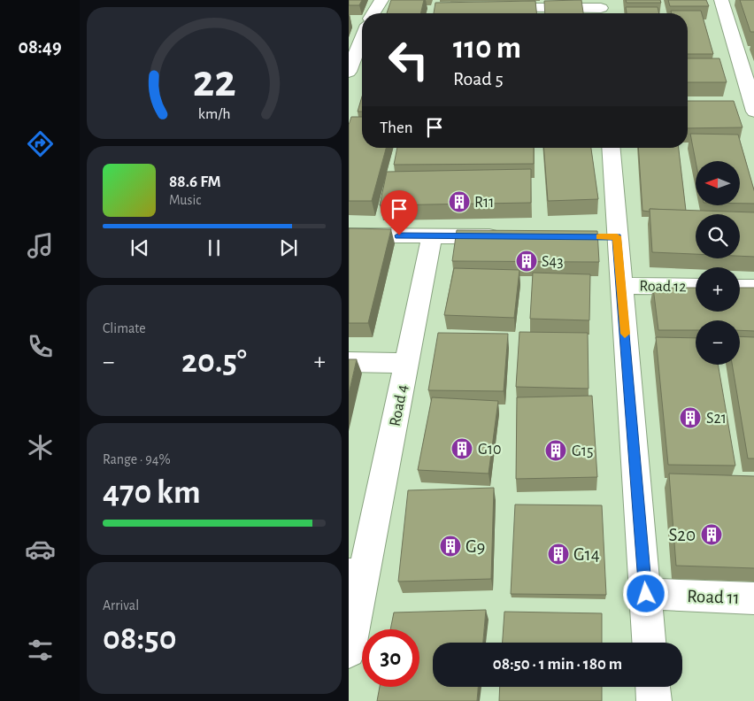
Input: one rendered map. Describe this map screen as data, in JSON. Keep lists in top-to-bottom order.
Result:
{
  "streets": {
    "street": ["Road 12", "Road 4", "Road 11"]
  },
  "places": {
    "building": [
      "R11",
      "S43",
      "S21",
      "G10",
      "G15",
      "S20",
      "G9",
      "G14"
    ]
  },
  "north": "left",
  "page": {
    "tabs": "08:49",
    "turn": ["110 m", "Road 5"],
    "then": "Then",
    "map_buttons": ["+", "−"],
    "song": ["88.6 FM", "Music"],
    "tile": [
      "Climate",
      ["Range · 94%", "470 km"],
      ["Arrival", "08:50"]
    ],
    "heat": ["−", "20.5°", "+"],
    "limit": "30",
    "trip": "08:50 · 1 min · 180 m",
    "gauge": ["22", "km/h"]
  }
}
